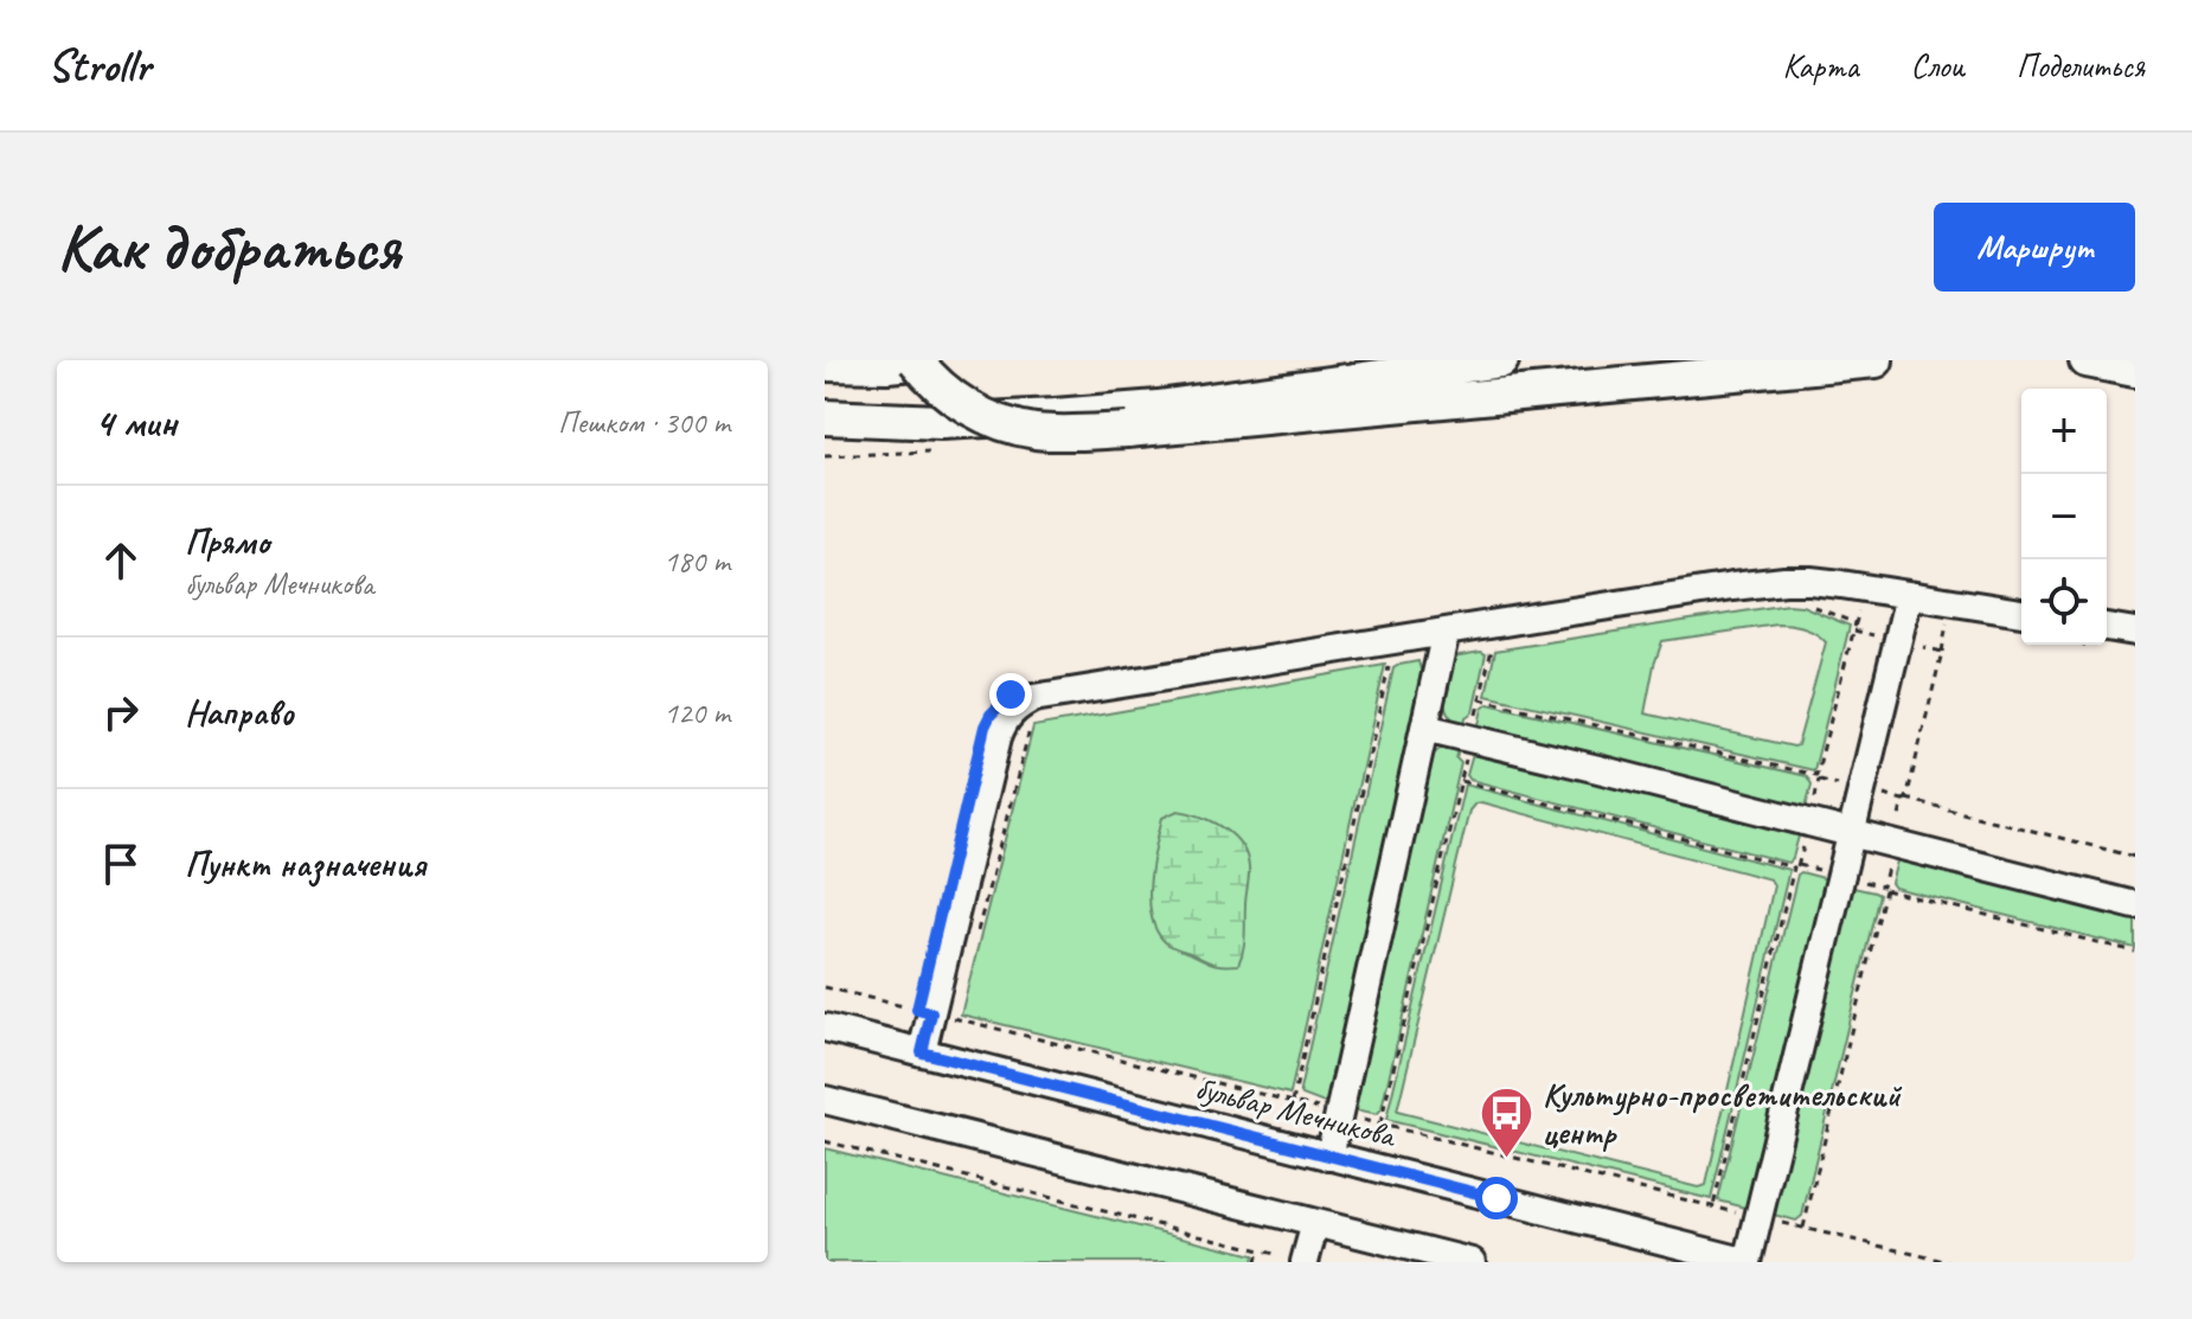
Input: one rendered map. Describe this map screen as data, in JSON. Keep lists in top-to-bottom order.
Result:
{
  "streets": {
    "street": ["бульвар Мечникова"]
  },
  "places": {
    "bus stop": ["Культурно-просветительский центр"]
  },
  "page": {
    "header": "Strollr",
    "nav": ["Карта", "Слои", "Поделиться"],
    "buttons": "Маршрут",
    "title": "Как добраться",
    "heading": ["4 мин", "Пешком · 300 m"],
    "map_buttons": ["+", "−"],
    "list": [
      ["Прямо", "бульвар Мечникова", "180 m"],
      ["Направо", "120 m"],
      "Пункт назначения"
    ]
  }
}
